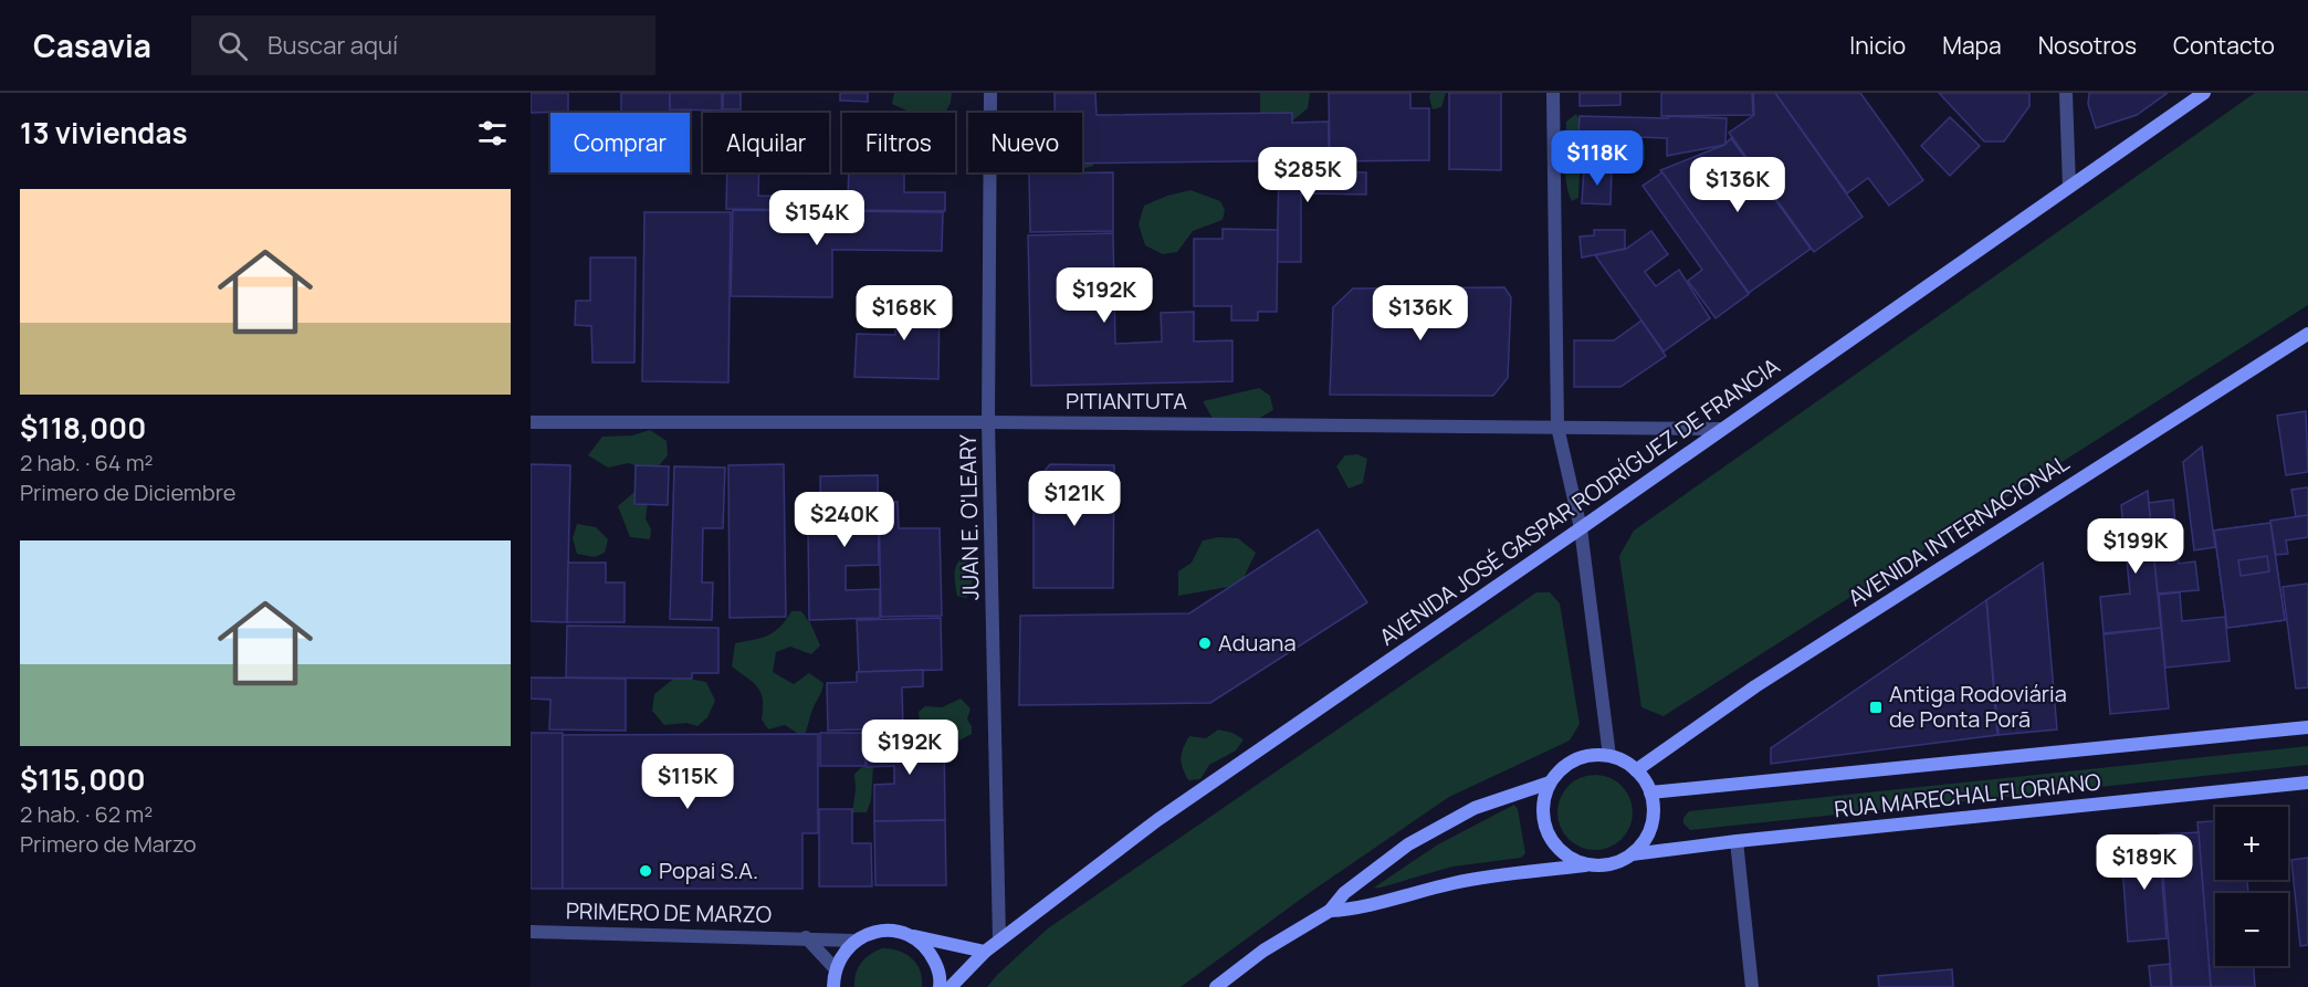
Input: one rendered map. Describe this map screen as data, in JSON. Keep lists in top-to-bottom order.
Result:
{
  "streets": {
    "main road": ["AVENIDA JOSÉ GASPAR RODRÍGUEZ DE FRANCIA", "AVENIDA INTERNACIONAL", "RUA MARECHAL FLORIANO"],
    "street": ["PITIANTUTA", "JUAN E. O'LEARY", "PRIMERO DE MARZO"]
  },
  "crossings": [
    ["PITIANTUTA", "AVENIDA JOSÉ GASPAR RODRÍGUEZ DE FRANCIA"],
    ["PITIANTUTA", "JUAN E. O'LEARY"],
    ["AVENIDA JOSÉ GASPAR RODRÍGUEZ DE FRANCIA", "JUAN E. O'LEARY"],
    ["AVENIDA INTERNACIONAL", "RUA MARECHAL FLORIANO"]
  ],
  "places": {
    "other": ["Aduana", "Popai S.A."],
    "transit": ["Antiga Rodoviária de Ponta Porã"]
  },
  "page": {
    "header": "Casavia",
    "search": "Buscar aquí",
    "nav": [
      "Inicio",
      "Mapa",
      "Nosotros",
      "Contacto"
    ],
    "heading": "13 viviendas",
    "chip": [
      "Comprar",
      "Alquilar",
      "Filtros",
      "Nuevo"
    ],
    "price": [
      "$118K",
      "$285K",
      "$136K",
      "$154K",
      "$192K",
      "$168K",
      "$136K",
      "$121K",
      "$240K",
      "$199K",
      "$192K",
      "$115K",
      "$189K"
    ],
    "list": [
      {
        "name": "$118,000",
        "note": "2 hab. · 64 m² · Primero de Diciembre"
      },
      {
        "name": "$115,000",
        "note": "2 hab. · 62 m² · Primero de Marzo"
      }
    ],
    "map_buttons": ["+", "−"]
  }
}
